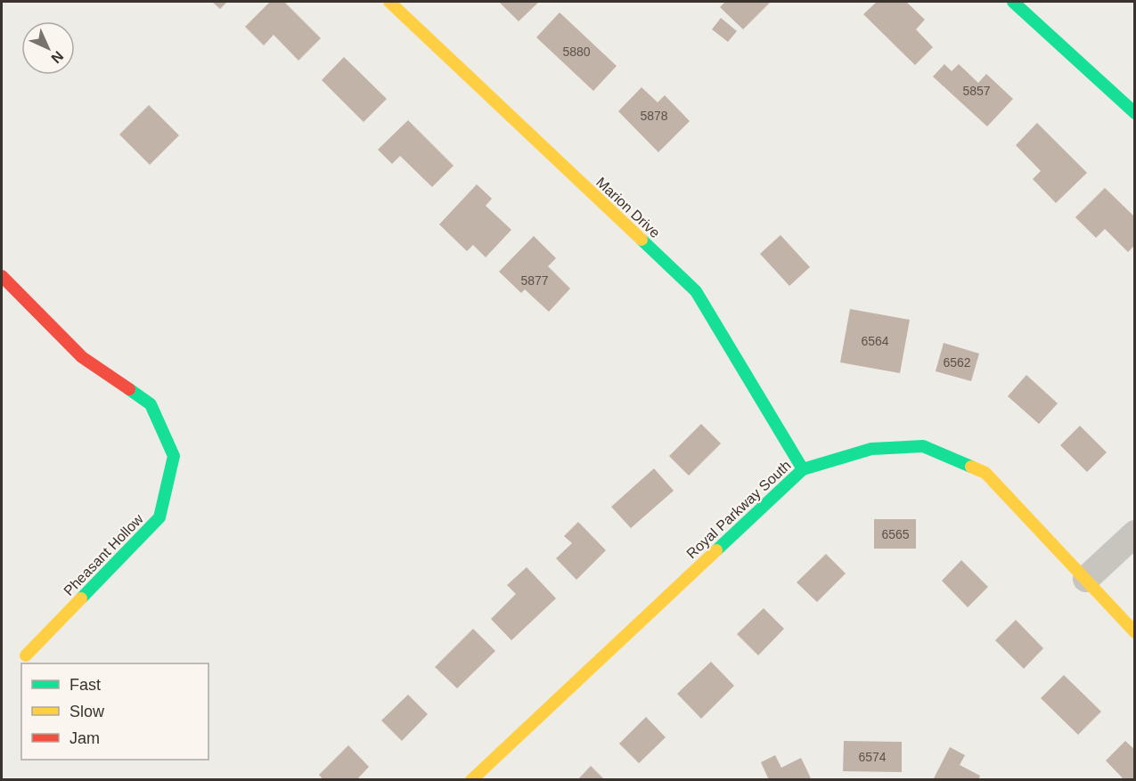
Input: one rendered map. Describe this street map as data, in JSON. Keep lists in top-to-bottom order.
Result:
{
  "streets": {
    "street": ["Marion Drive", "Royal Parkway South", "Pheasant Hollow"]
  },
  "crossings": [
    ["Marion Drive", "Royal Parkway South"]
  ],
  "house_numbers": [
    "5880",
    "5857",
    "5878",
    "5877",
    "6564",
    "6562",
    "6565",
    "6574"
  ],
  "legend": ["Fast", "Slow", "Jam"],
  "north": "bottom right"
}
